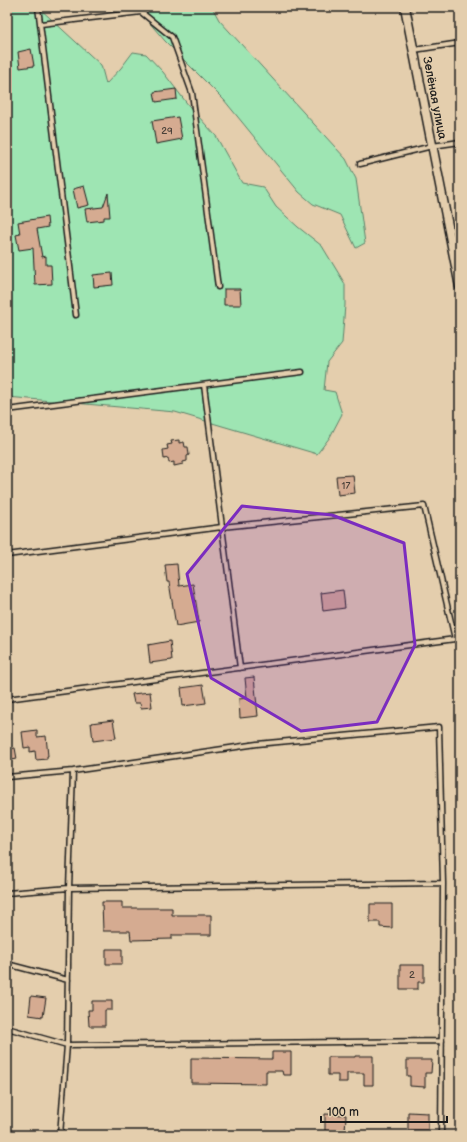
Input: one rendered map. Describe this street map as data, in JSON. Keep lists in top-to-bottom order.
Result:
{
  "streets": {
    "street": ["Зелёная улица"]
  },
  "house_numbers": ["29", "17", "2"],
  "scale_bar": "100 m"
}
